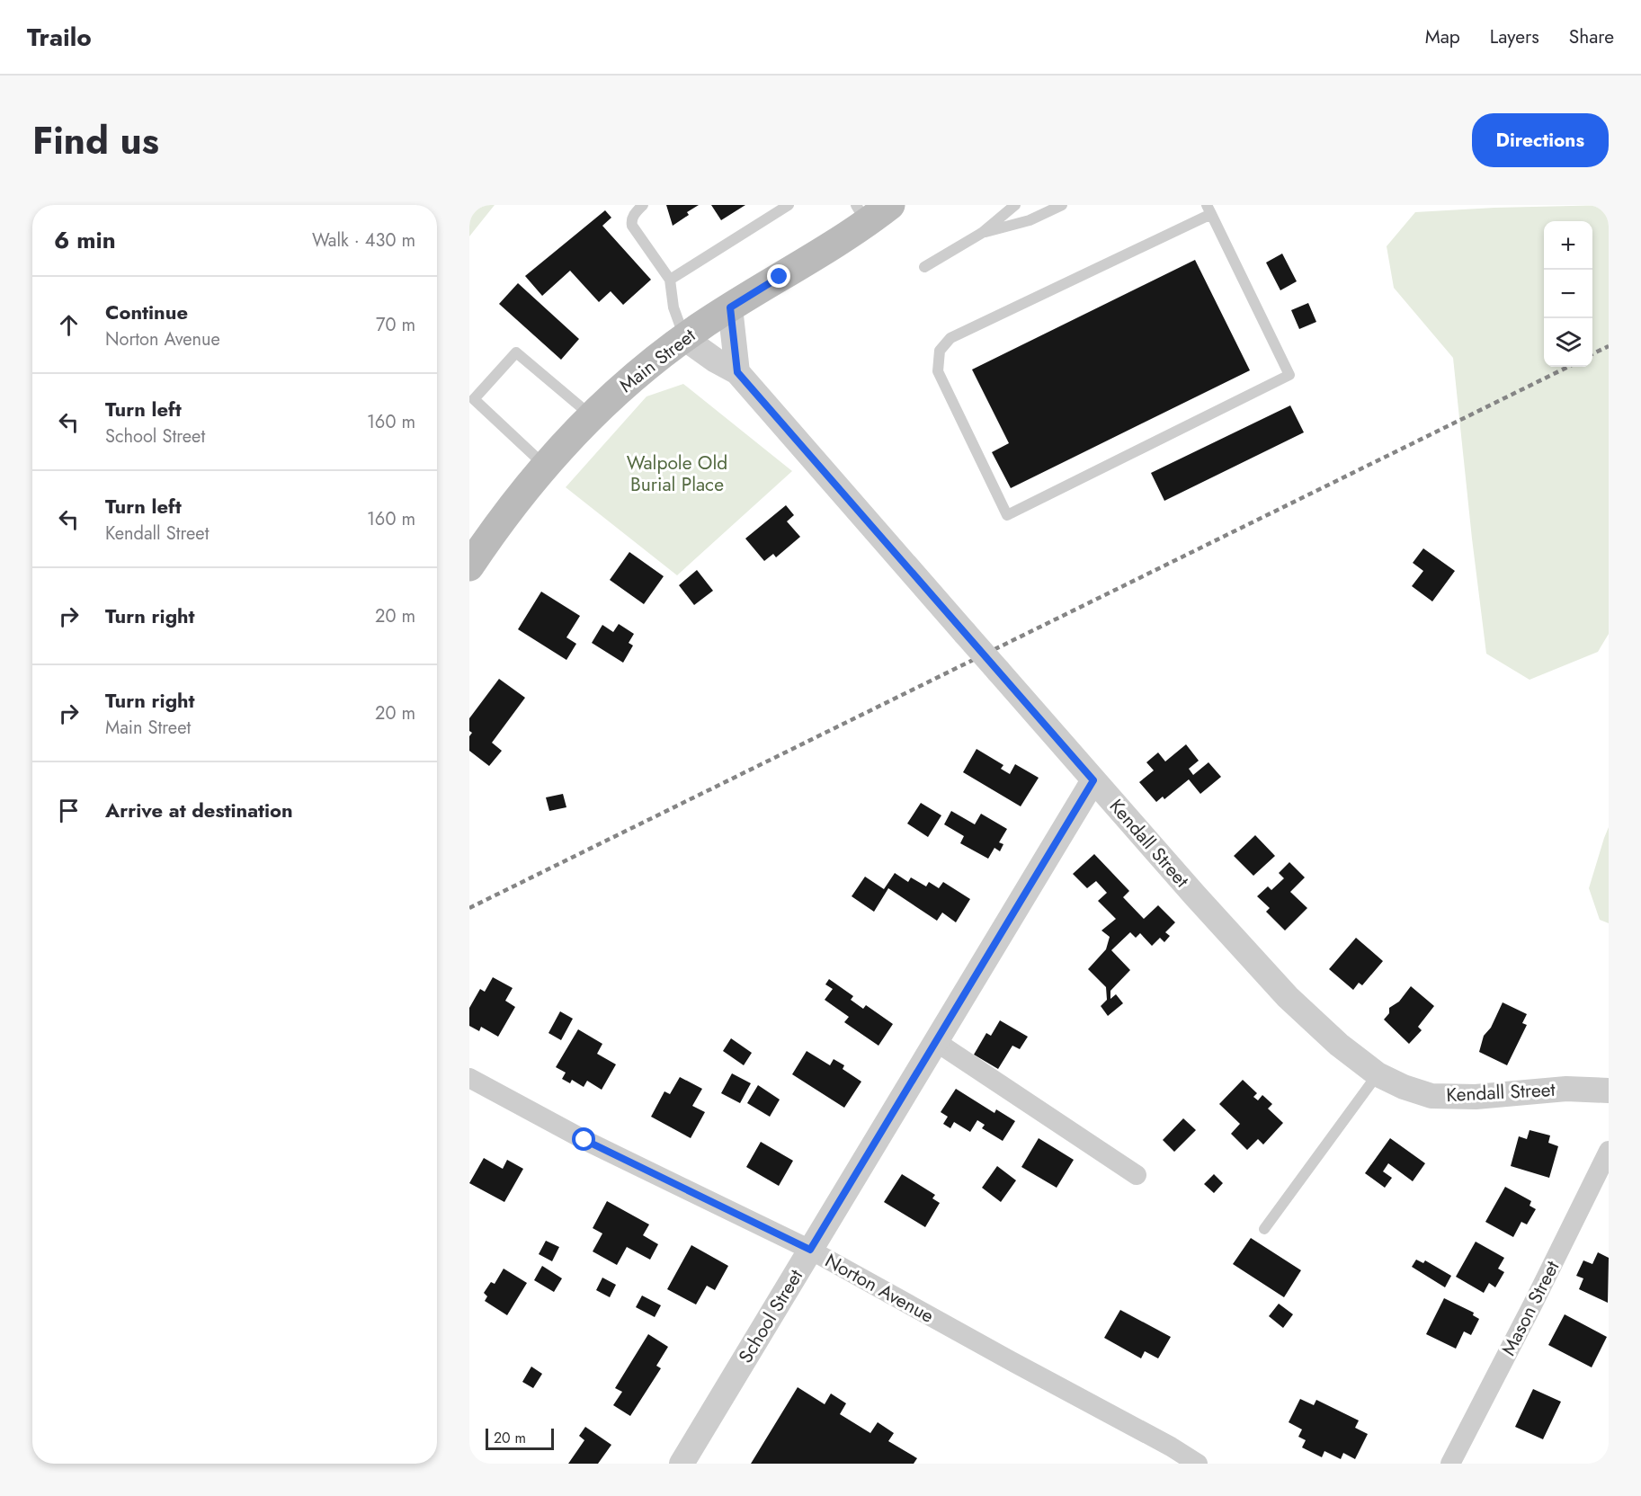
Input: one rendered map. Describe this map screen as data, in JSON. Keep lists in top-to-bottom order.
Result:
{
  "streets": {
    "main road": ["Main Street"],
    "street": [
      "Kendall Street",
      "Norton Avenue",
      "Mason Street",
      "School Street"
    ]
  },
  "crossings": [
    ["Kendall Street", "School Street"],
    ["Norton Avenue", "School Street"]
  ],
  "parks": ["Walpole Old Burial Place"],
  "scale_bar": "20 m",
  "page": {
    "header": "Trailo",
    "nav": ["Map", "Layers", "Share"],
    "title": "Find us",
    "buttons": "Directions",
    "heading": ["6 min", "Walk · 430 m"],
    "map_buttons": ["+", "−"],
    "list": [
      ["Continue", "Norton Avenue", "70 m"],
      ["Turn left", "School Street", "160 m"],
      ["Turn left", "Kendall Street", "160 m"],
      ["Turn right", "20 m"],
      ["Turn right", "Main Street", "20 m"],
      "Arrive at destination"
    ],
    "scale": "20 m"
  }
}
